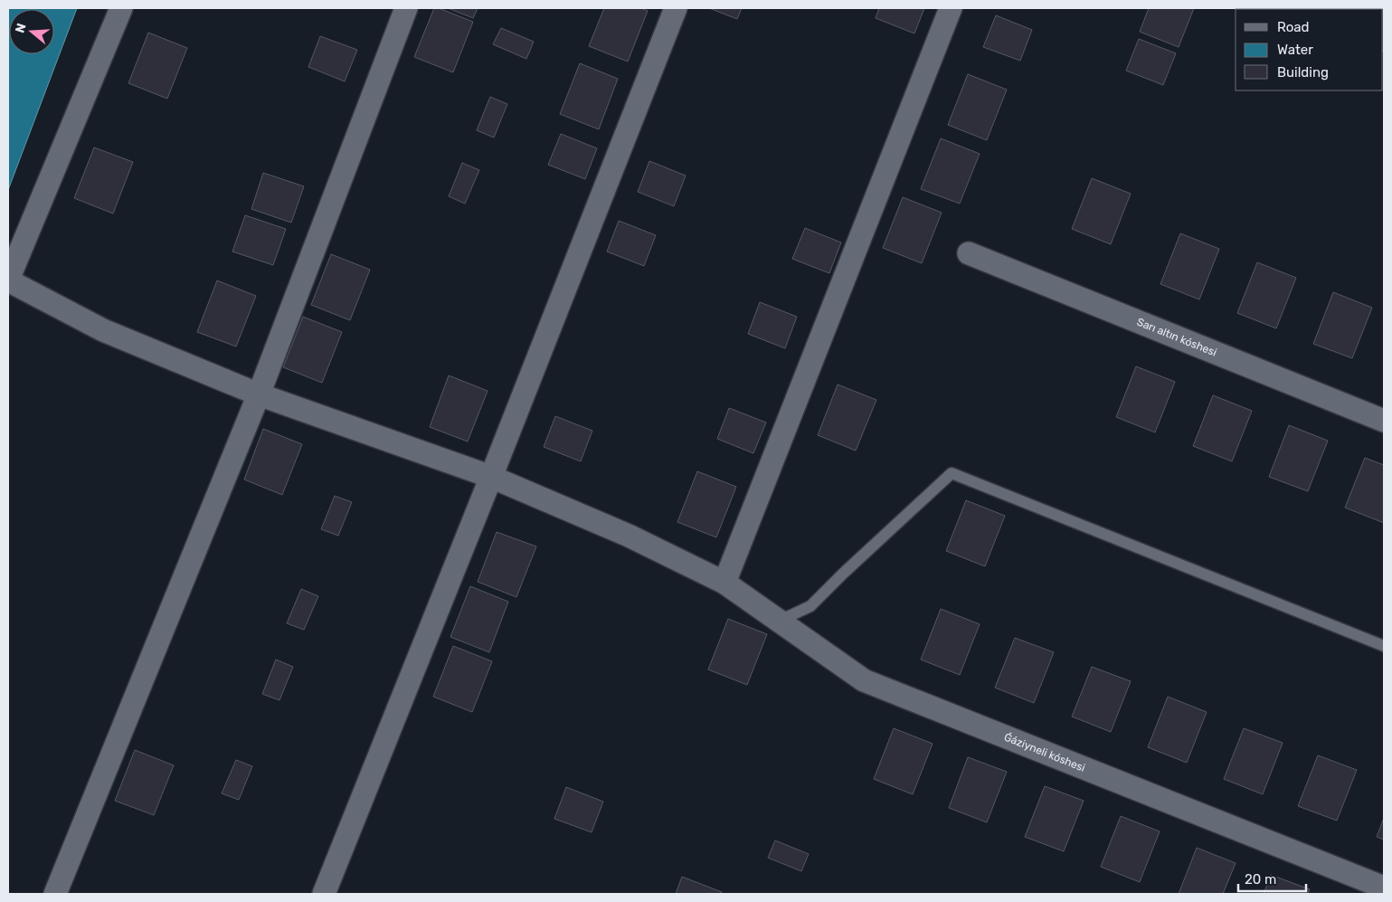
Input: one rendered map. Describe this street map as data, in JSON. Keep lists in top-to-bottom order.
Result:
{
  "streets": {
    "street": ["Sarı altın kóshesi", "Ǵáziyneli kóshesi"]
  },
  "legend": ["Road", "Water", "Building"],
  "scale_bar": "20 m",
  "north": "left"
}
